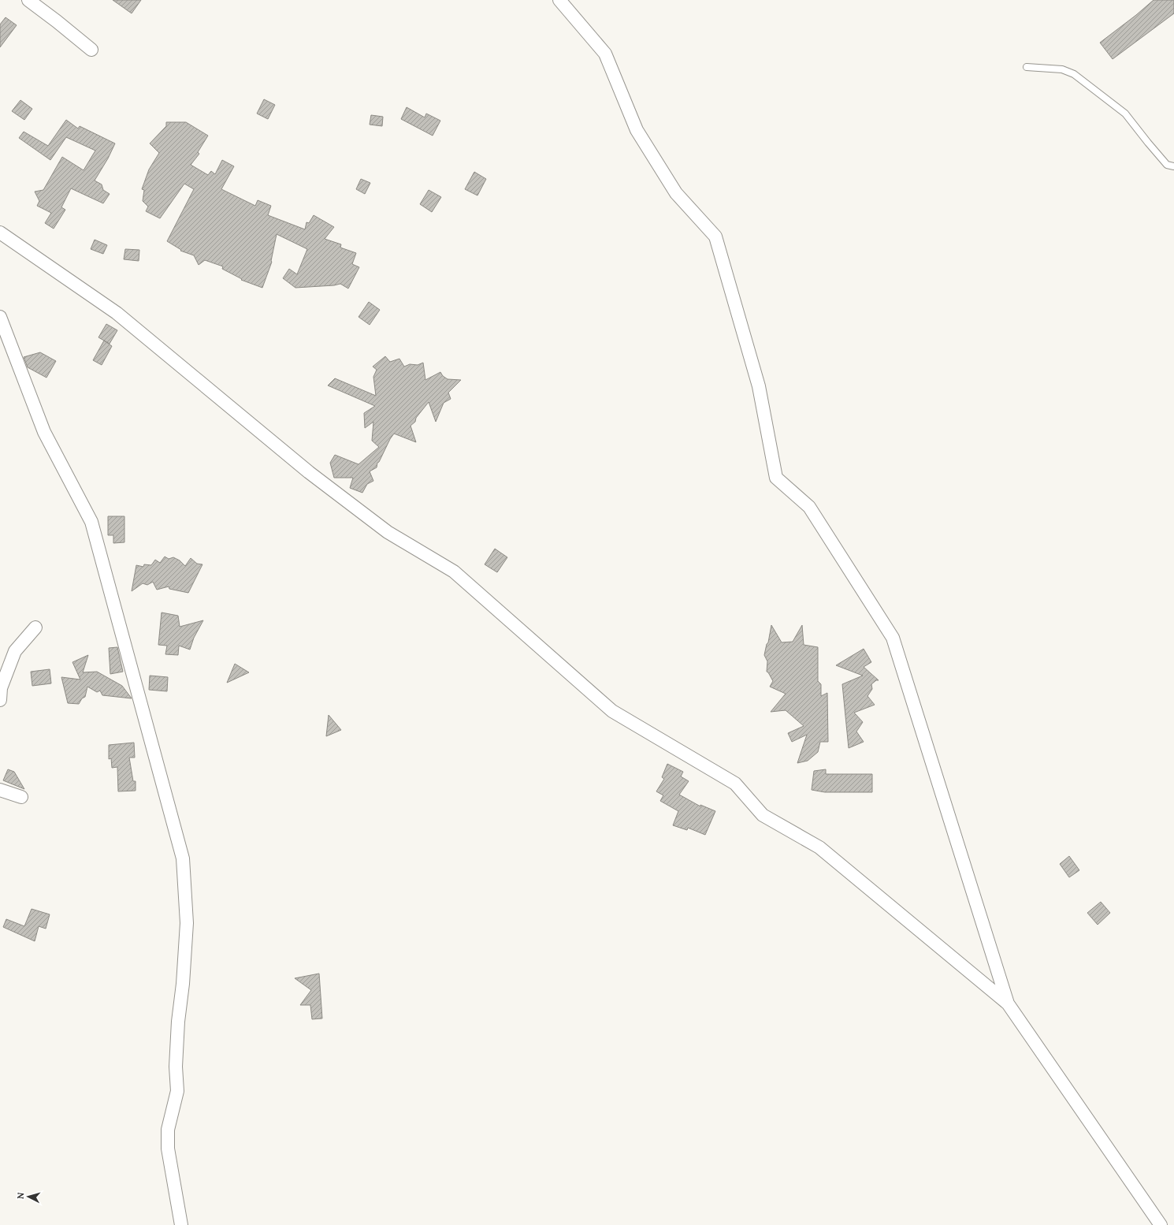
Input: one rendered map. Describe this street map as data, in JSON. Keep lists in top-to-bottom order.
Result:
{
  "north": "left"
}
